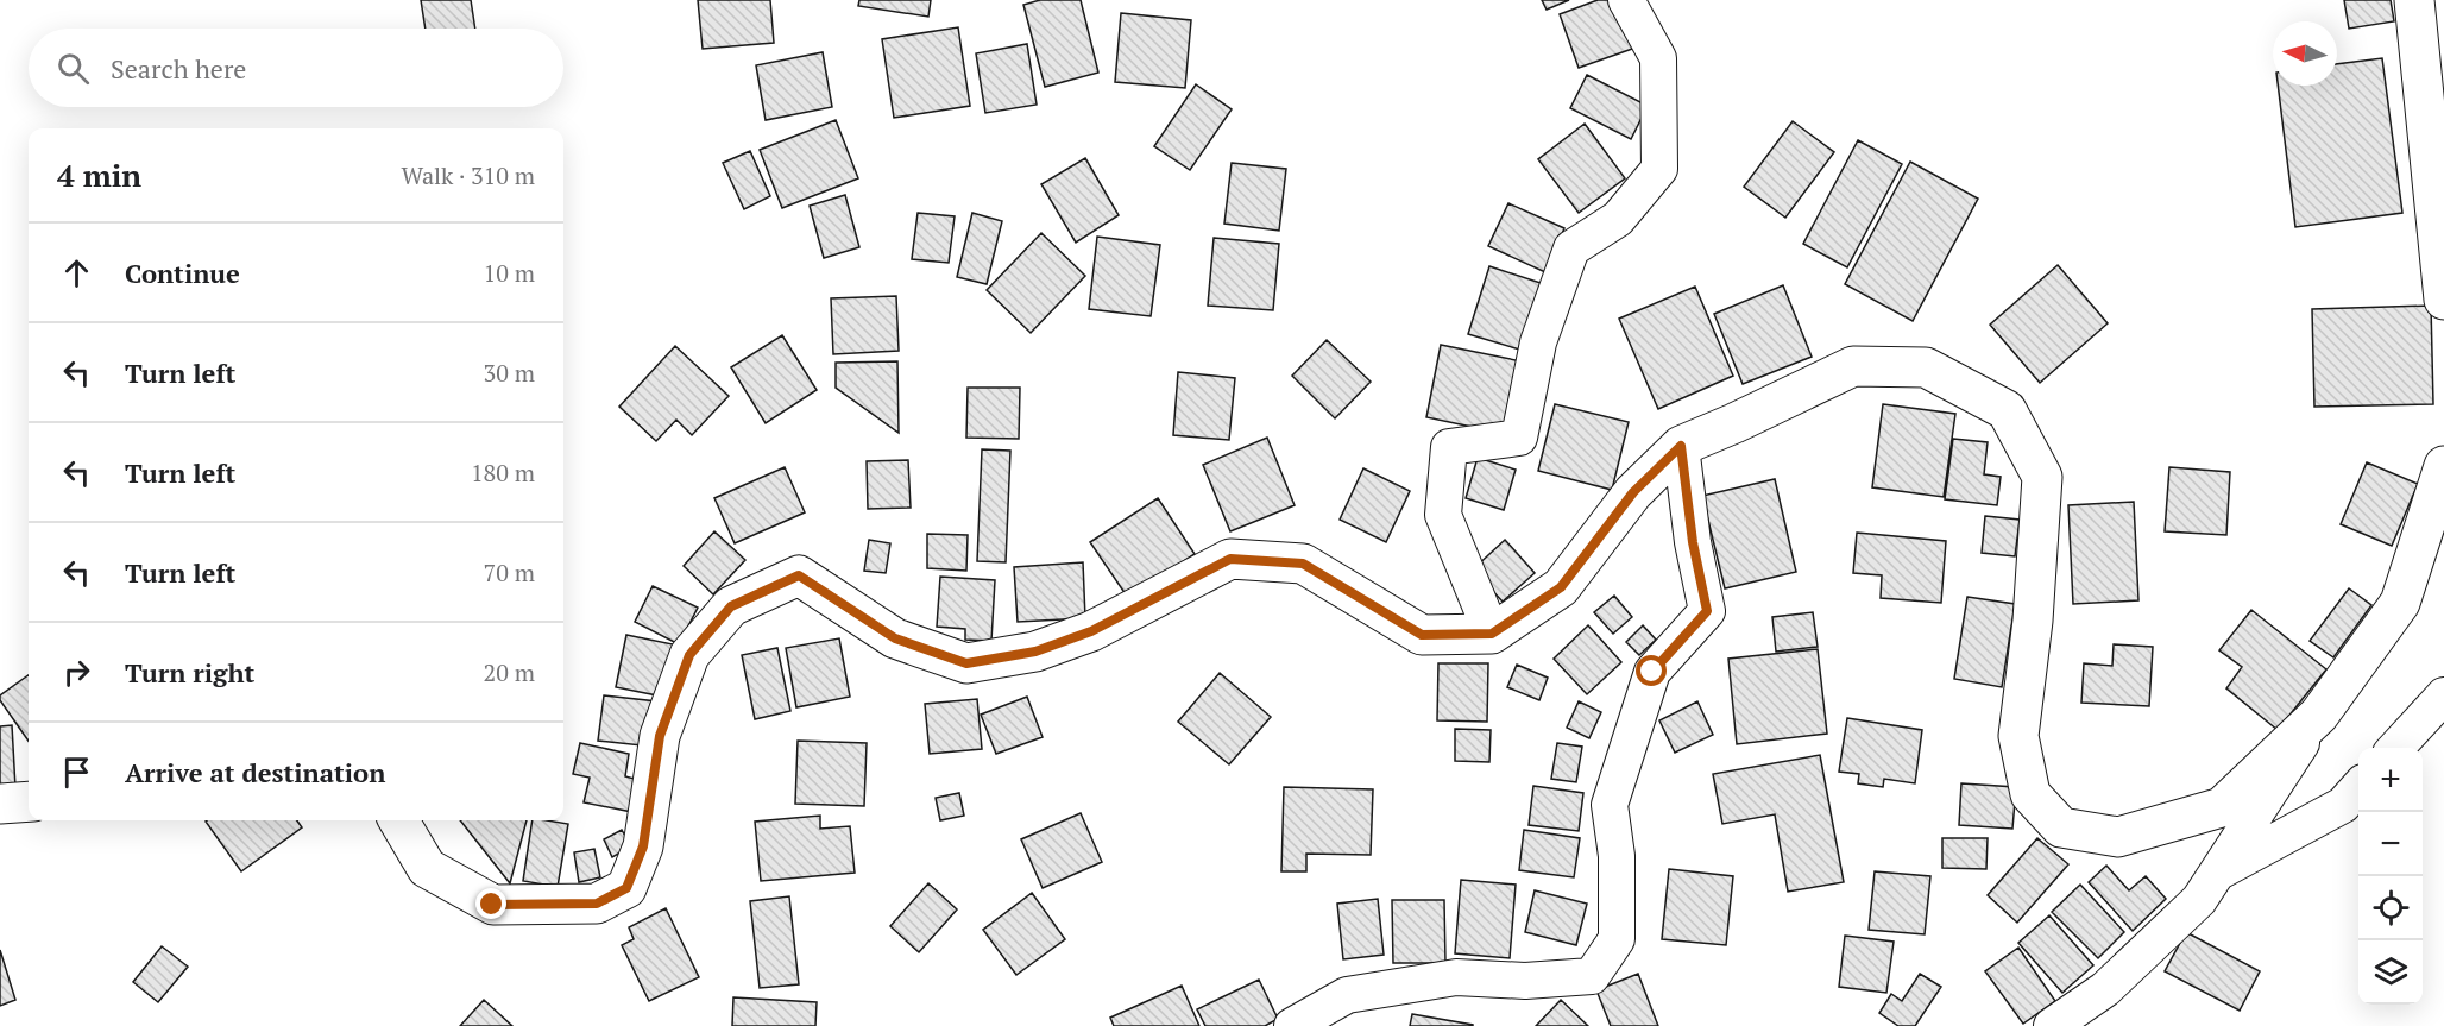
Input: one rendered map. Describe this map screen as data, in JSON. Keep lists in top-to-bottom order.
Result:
{
  "north": "left",
  "page": {
    "search": "Search here",
    "heading": ["4 min", "Walk · 310 m"],
    "list": [
      ["Continue", "10 m"],
      ["Turn left", "30 m"],
      ["Turn left", "180 m"],
      ["Turn left", "70 m"],
      ["Turn right", "20 m"],
      "Arrive at destination"
    ],
    "map_buttons": ["+", "−"]
  }
}
